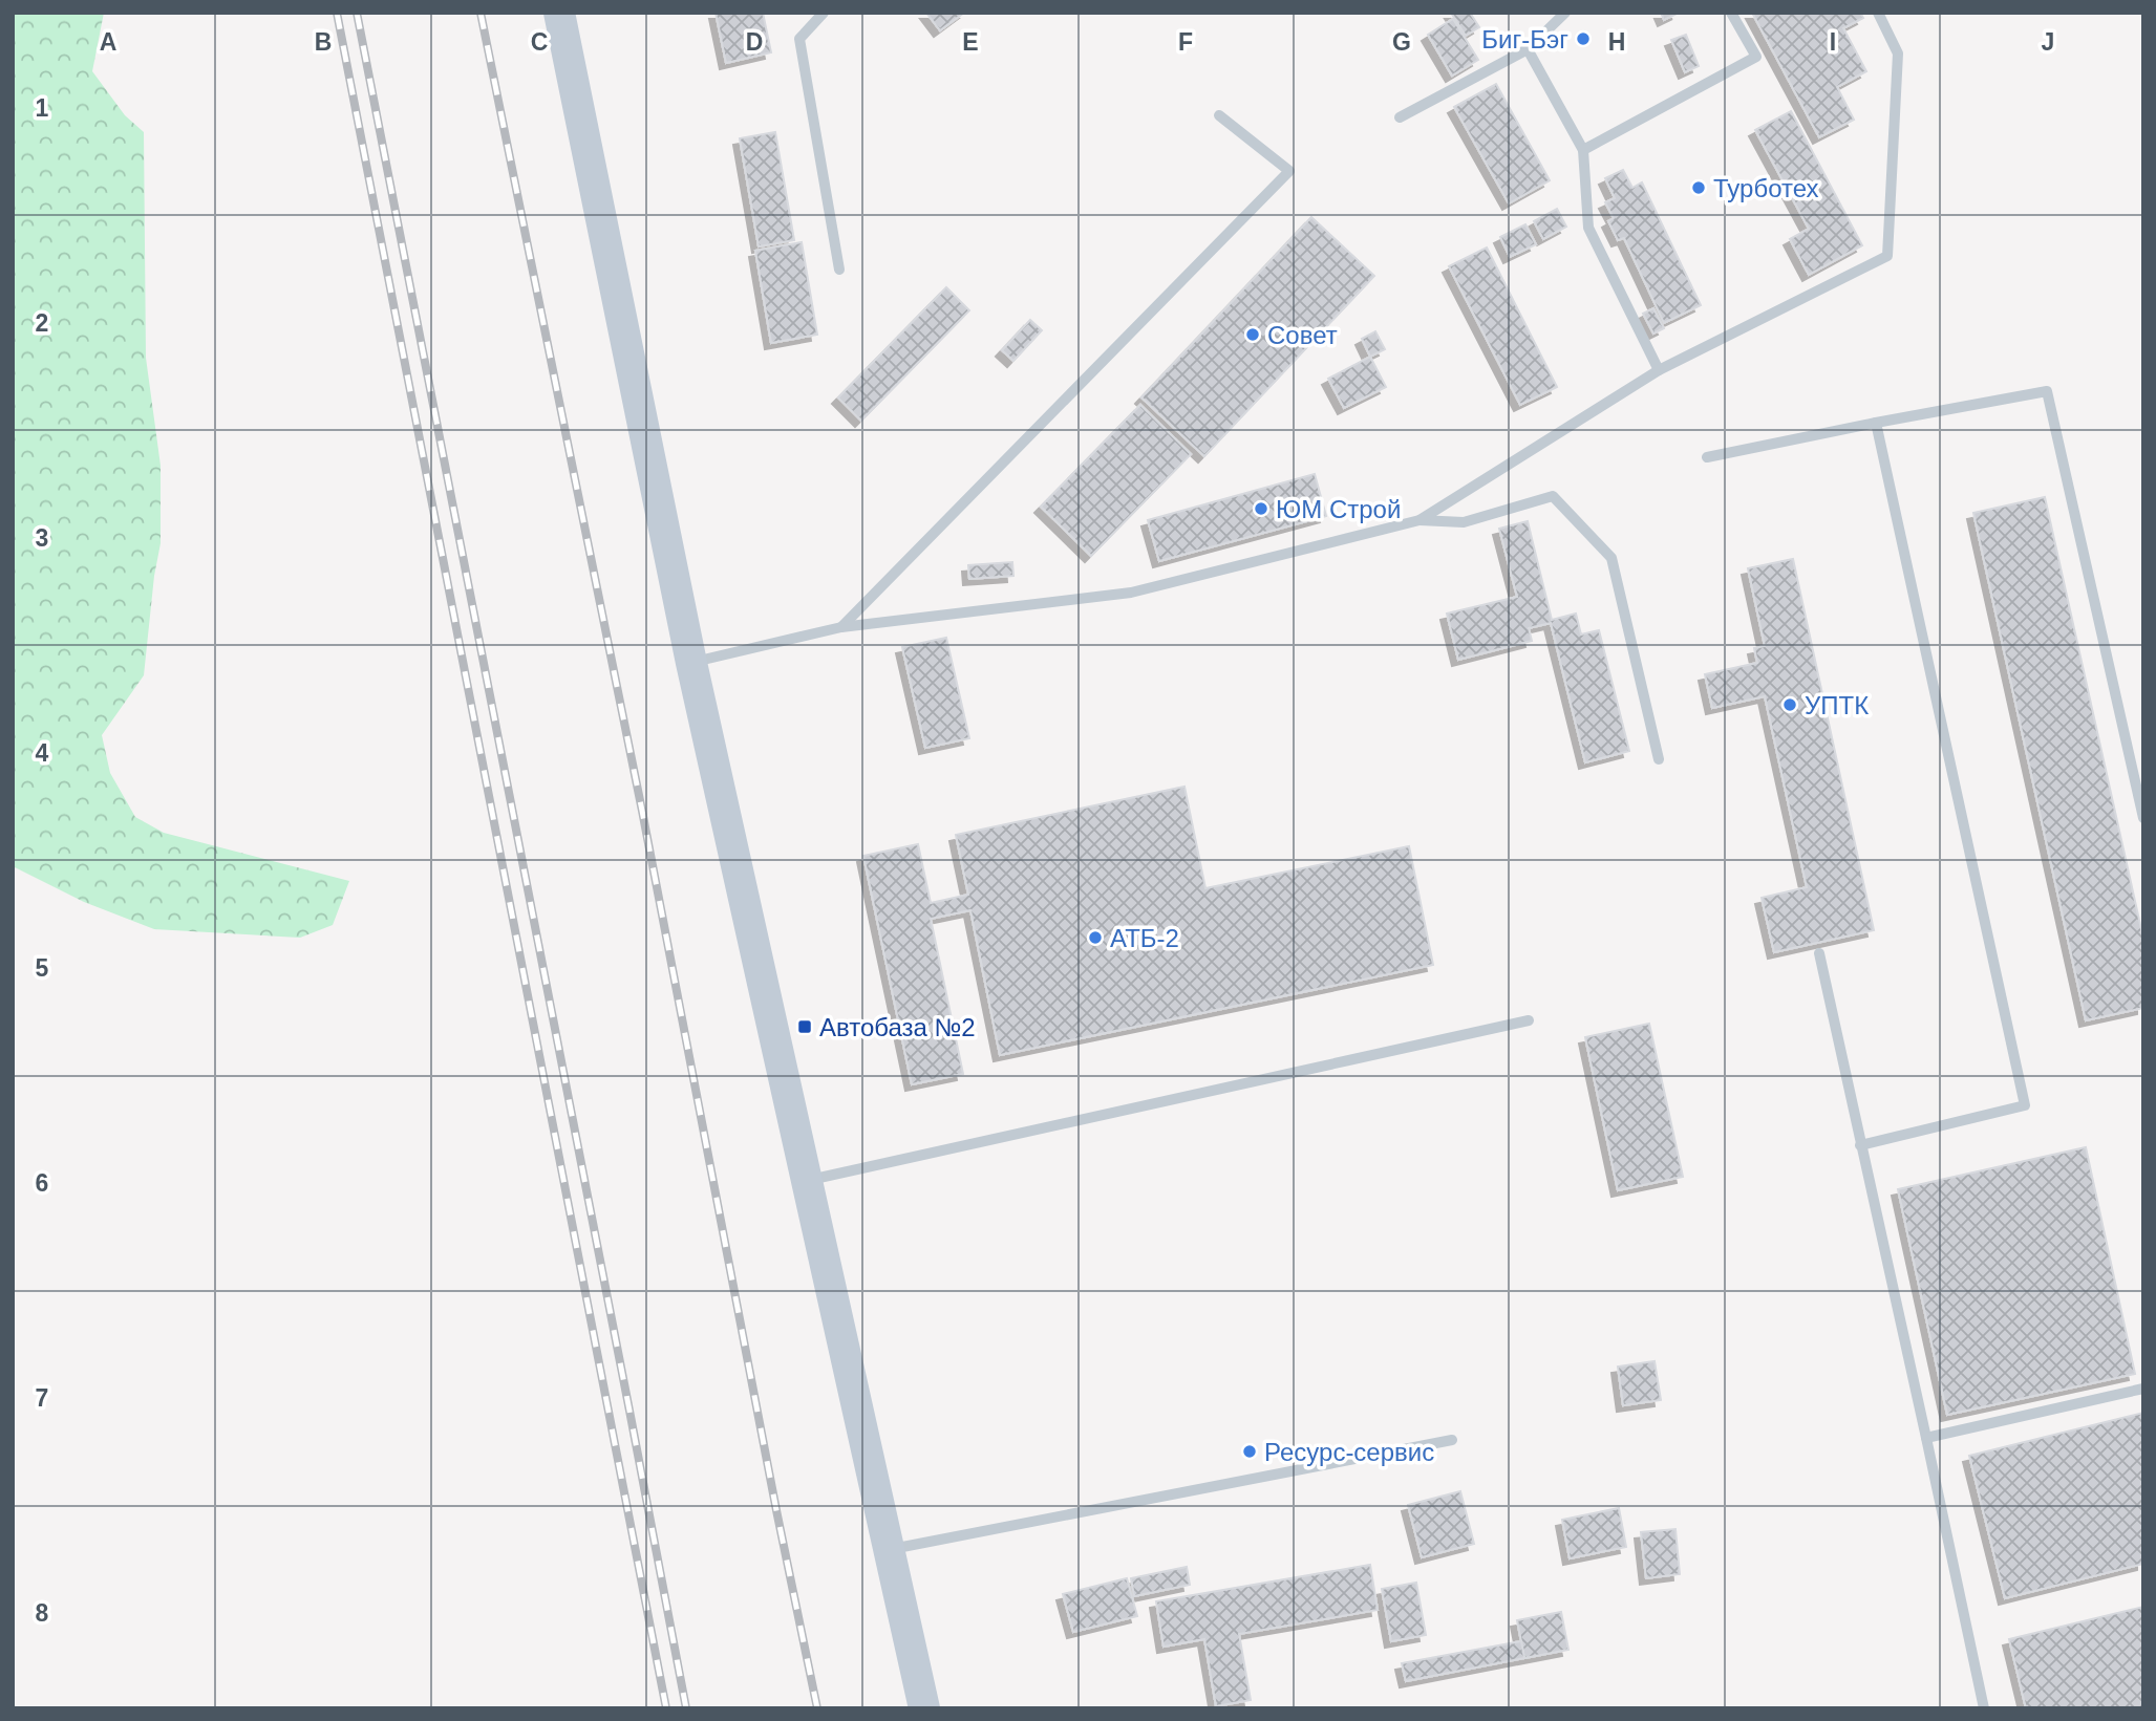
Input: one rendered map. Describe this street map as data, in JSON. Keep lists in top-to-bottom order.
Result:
{
  "places": {
    "other": [
      "Биг-Бэг",
      "Турботех",
      "Совет",
      "ЮМ Строй",
      "УПТК",
      "АТБ-2",
      "Ресурс-сервис"
    ],
    "transit": ["Автобаза №2"]
  },
  "grid": {
    "columns": [
      "A",
      "B",
      "C",
      "D",
      "E",
      "F",
      "G",
      "H",
      "I",
      "J"
    ],
    "rows": [
      "1",
      "2",
      "3",
      "4",
      "5",
      "6",
      "7",
      "8"
    ]
  }
}
